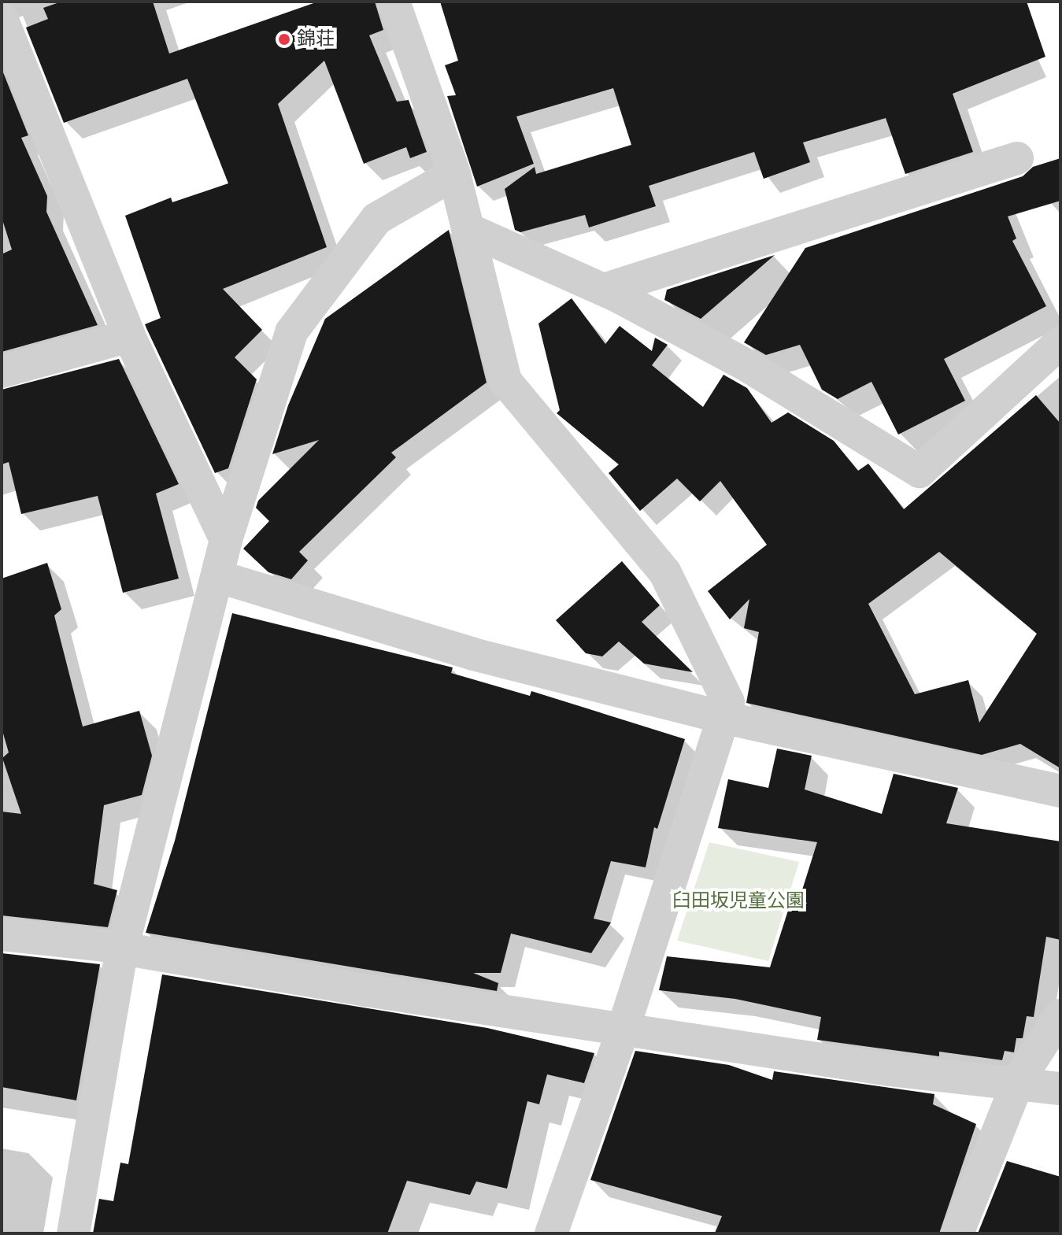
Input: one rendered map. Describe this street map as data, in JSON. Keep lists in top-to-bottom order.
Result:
{
  "parks": ["臼田坂児童公園"],
  "places": ["錦荘"]
}
